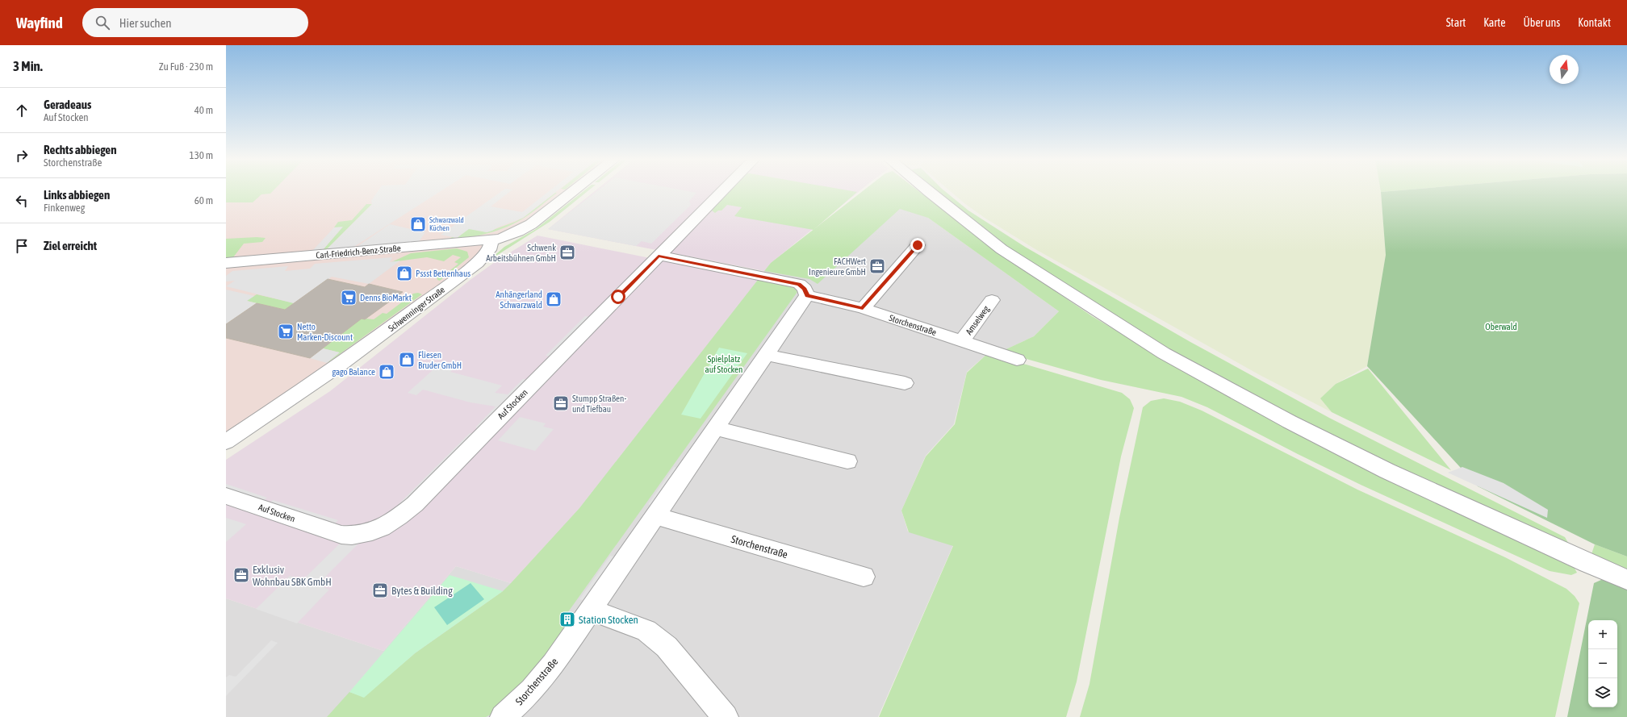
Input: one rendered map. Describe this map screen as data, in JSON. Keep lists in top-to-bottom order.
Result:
{
  "streets": {
    "street": [
      "Carl-Friedrich-Benz-Straße",
      "Schwenninger Straße",
      "Amselweg",
      "Storchenstraße",
      "Auf Stocken"
    ]
  },
  "crossings": [
    ["Carl-Friedrich-Benz-Straße", "Schwenninger Straße"],
    ["Amselweg", "Storchenstraße"]
  ],
  "parks": ["Oberwald", "Spielplatz auf Stocken"],
  "places": {
    "shop": [
      "Schwarzwald Küchen",
      "Pssst Bettenhaus",
      "Anhängerland Schwarzwald",
      "Fliesen Bruder GmbH",
      "gago Balance"
    ],
    "office": [
      "Schwenk Arbeitsbühnen GmbH",
      "FACHWert Ingenieure GmbH",
      "Stumpp Straßen- und Tiefbau",
      "Exklusiv Wohnbau SBK GmbH",
      "Bytes & Building"
    ],
    "supermarket": ["Denns BioMarkt", "Netto Marken-Discount"],
    "building": ["Station Stocken"]
  },
  "north": "top",
  "page": {
    "header": "Wayfind",
    "search": "Hier suchen",
    "nav": [
      "Start",
      "Karte",
      "Über uns",
      "Kontakt"
    ],
    "heading": ["3 Min.", "Zu Fuß · 230 m"],
    "list": [
      ["Geradeaus", "Auf Stocken", "40 m"],
      ["Rechts abbiegen", "Storchenstraße", "130 m"],
      ["Links abbiegen", "Finkenweg", "60 m"],
      "Ziel erreicht"
    ],
    "map_buttons": ["+", "−"]
  }
}
